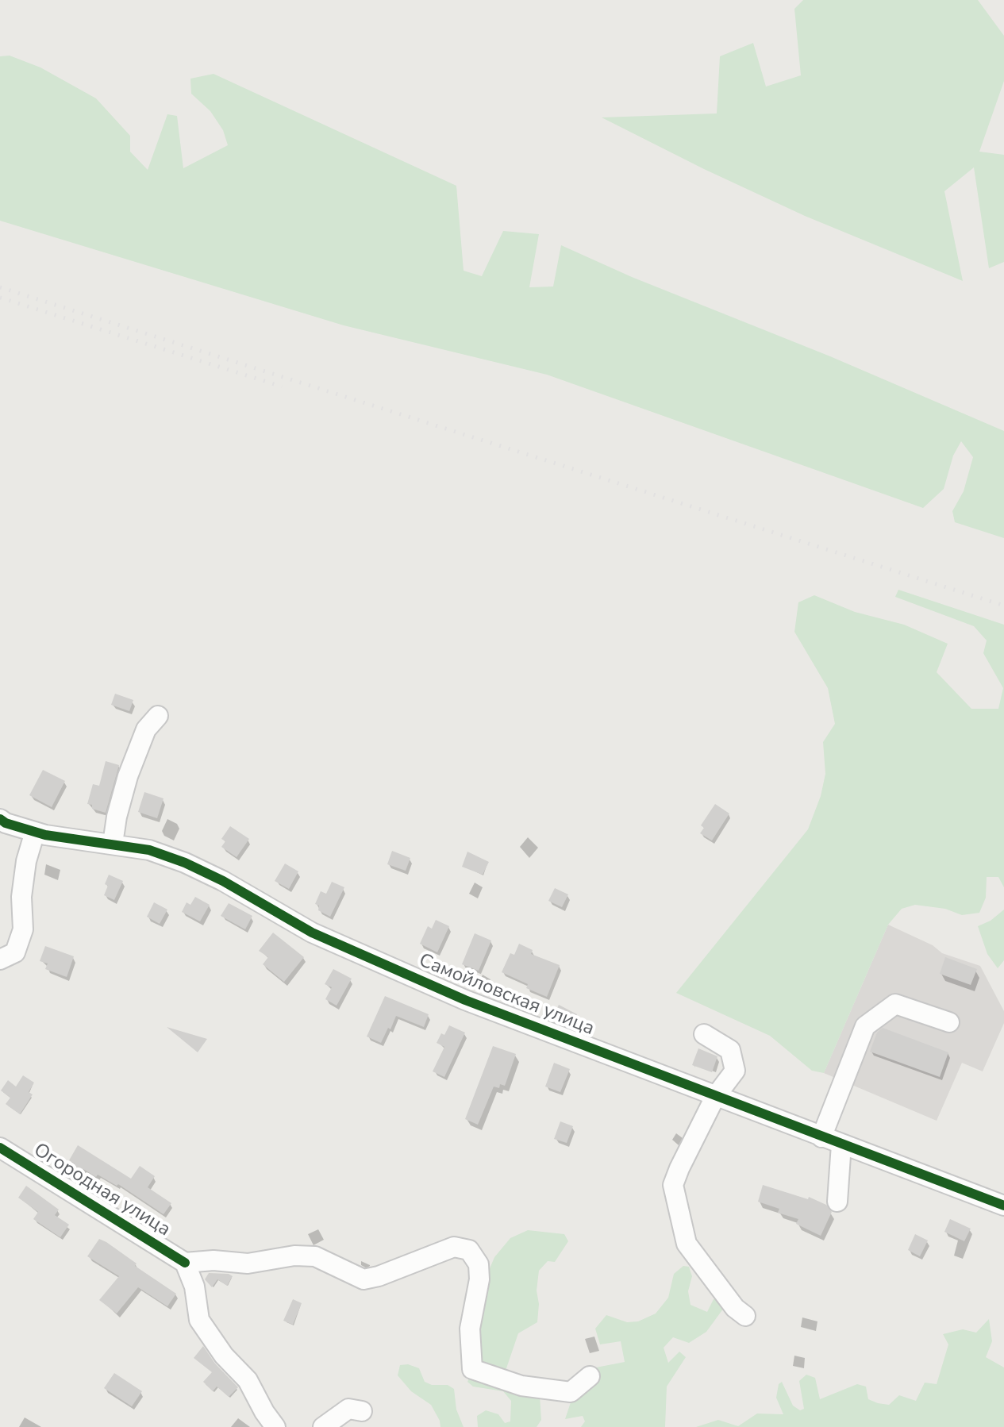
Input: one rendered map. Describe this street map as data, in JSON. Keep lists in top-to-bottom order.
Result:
{
  "streets": {
    "street": ["Самойловская улица", "Огородная улица"]
  }
}
